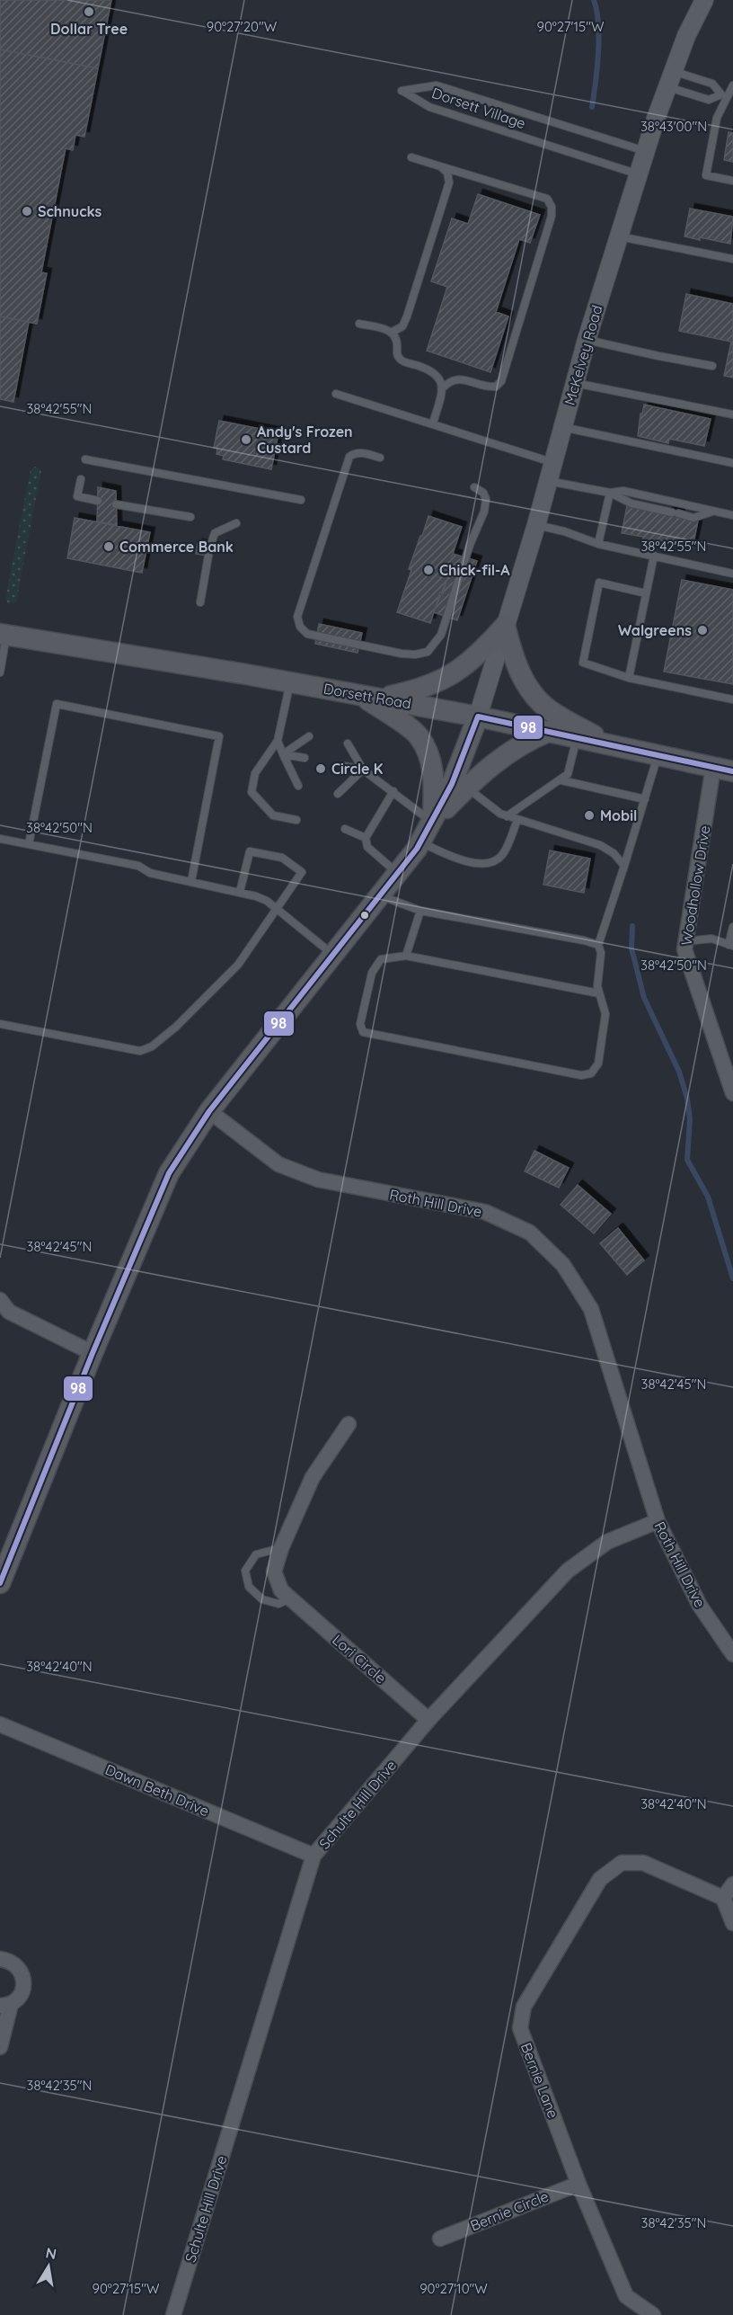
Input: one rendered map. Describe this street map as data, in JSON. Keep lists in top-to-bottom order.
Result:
{
  "streets": {
    "main road": ["Dorsett Road"],
    "street": [
      "McKelvey Road",
      "Woodhollow Drive",
      "Roth Hill Drive",
      "Lori Circle",
      "Dawn Beth Drive",
      "Schulte Hill Drive",
      "Bernie Lane",
      "Bernie Circle"
    ],
    "lane": ["Dorsett Village"]
  },
  "crossings": [
    ["Dorsett Village", "McKelvey Road"],
    ["McKelvey Road", "Dorsett Road"],
    ["Dorsett Road", "Woodhollow Drive"],
    ["Roth Hill Drive", "Schulte Hill Drive"],
    ["Lori Circle", "Schulte Hill Drive"],
    ["Dawn Beth Drive", "Schulte Hill Drive"],
    ["Bernie Lane", "Bernie Circle"]
  ],
  "places": [
    "Dollar Tree",
    "Schnucks",
    "Andy's Frozen Custard",
    "Commerce Bank",
    "Chick-fil-A",
    "Walgreens",
    "Circle K",
    "Mobil"
  ],
  "lines": ["transit line 98"],
  "north": "top",
  "coordinates": [
    "90°27'20\"W",
    "90°27'15\"W",
    "38°43'00\"N",
    "38°42'55\"N",
    "38°42'50\"N",
    "38°42'45\"N",
    "38°42'40\"N",
    "38°42'35\"N",
    "90°27'10\"W"
  ]
}
